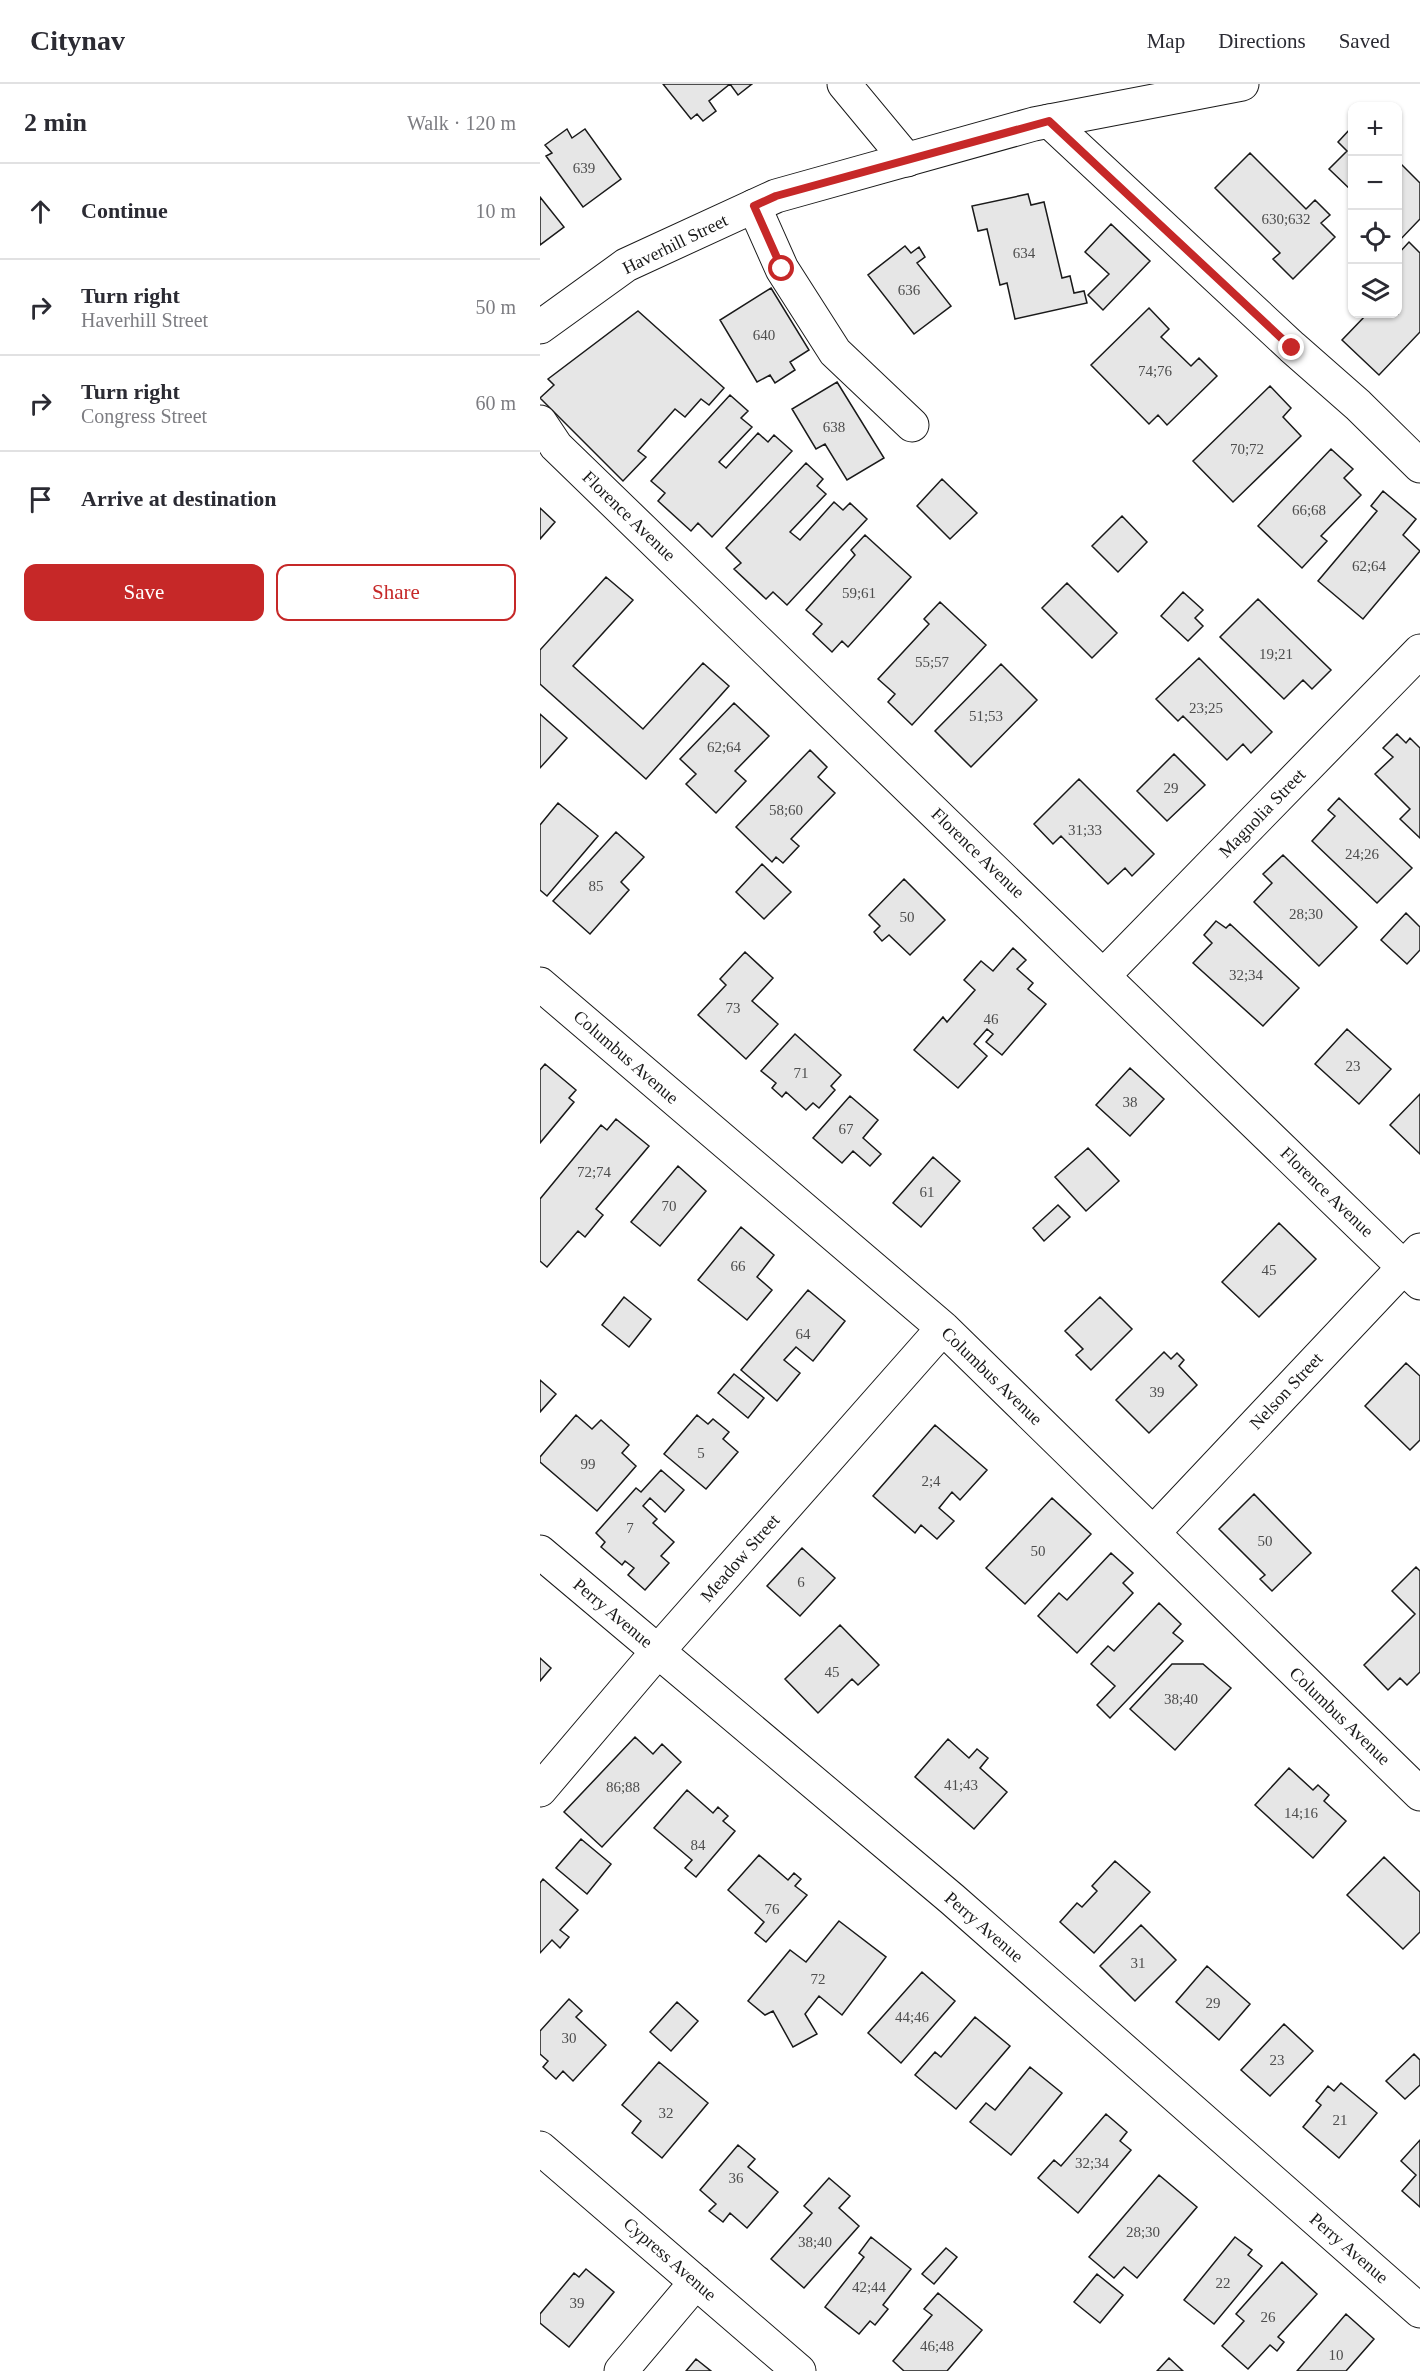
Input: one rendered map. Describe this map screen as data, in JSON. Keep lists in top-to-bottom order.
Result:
{
  "streets": {
    "street": [
      "Haverhill Street",
      "Florence Avenue",
      "Magnolia Street",
      "Columbus Avenue",
      "Nelson Street",
      "Meadow Street",
      "Perry Avenue",
      "Cypress Avenue"
    ]
  },
  "crossings": [
    ["Florence Avenue", "Magnolia Street"],
    ["Florence Avenue", "Nelson Street"],
    ["Columbus Avenue", "Nelson Street"],
    ["Columbus Avenue", "Meadow Street"],
    ["Meadow Street", "Perry Avenue"]
  ],
  "house_numbers": [
    "639",
    "630;632",
    "634",
    "636",
    "640",
    "74;76",
    "638",
    "70;72",
    "66;68",
    "62;64",
    "59;61",
    "19;21",
    "55;57",
    "23;25",
    "51;53",
    "62;64",
    "29",
    "58;60",
    "31;33",
    "24;26",
    "85",
    "28;30",
    "50",
    "32;34",
    "73",
    "46",
    "23",
    "71",
    "38",
    "67",
    "72;74",
    "61",
    "70",
    "66",
    "45",
    "64",
    "39",
    "5",
    "99",
    "2;4",
    "7",
    "50",
    "50",
    "6",
    "45",
    "38;40",
    "41;43",
    "86;88",
    "14;16",
    "84",
    "76",
    "31",
    "72",
    "29",
    "44;46",
    "30",
    "23",
    "32",
    "21",
    "32;34",
    "36",
    "28;30",
    "38;40",
    "22",
    "42;44",
    "39",
    "26",
    "46;48",
    "10"
  ],
  "page": {
    "header": "Citynav",
    "nav": ["Map", "Directions", "Saved"],
    "heading": ["2 min", "Walk · 120 m"],
    "map_buttons": ["+", "−"],
    "list": [
      ["Continue", "10 m"],
      ["Turn right", "Haverhill Street", "50 m"],
      ["Turn right", "Congress Street", "60 m"],
      "Arrive at destination"
    ],
    "buttons": ["Save", "Share"]
  }
}
